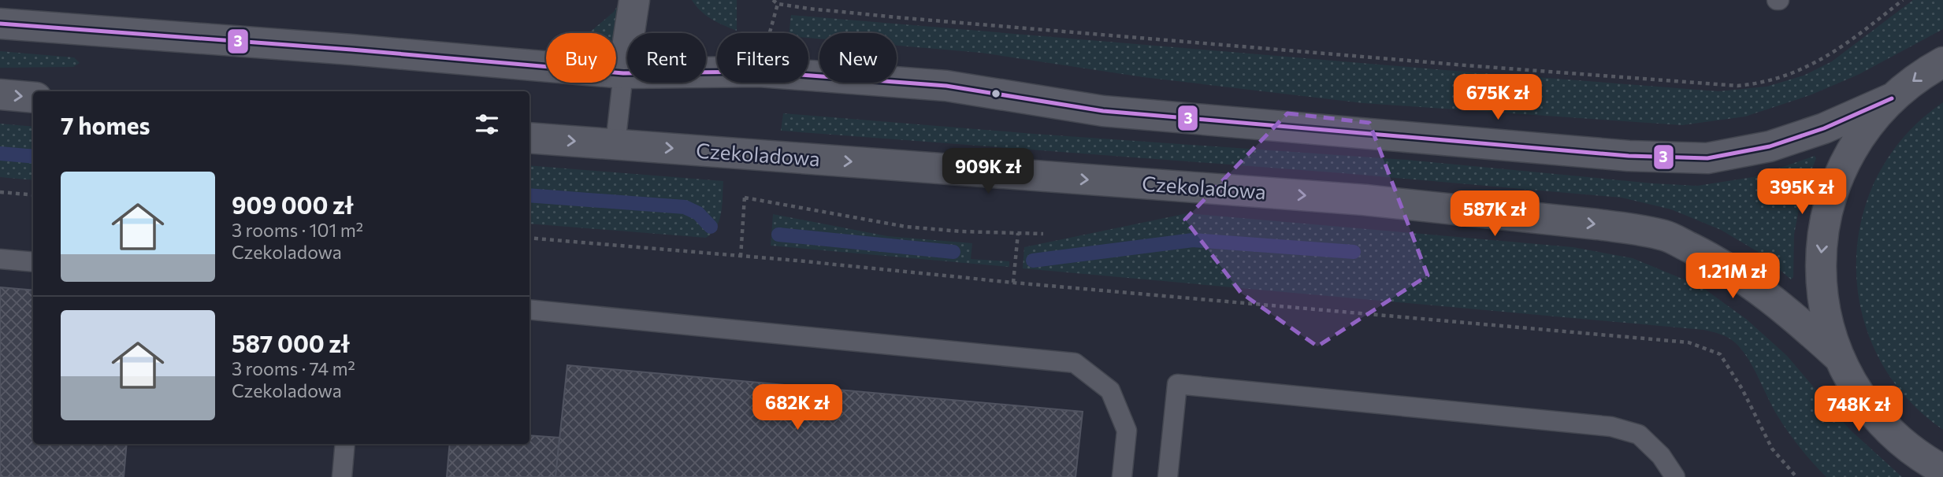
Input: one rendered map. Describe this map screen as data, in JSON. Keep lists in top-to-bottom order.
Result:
{
  "streets": {
    "street": ["Czekoladowa"]
  },
  "lines": ["transit line 3"],
  "page": {
    "chip": [
      "Buy",
      "Rent",
      "Filters",
      "New"
    ],
    "price": [
      "675K zł",
      "909K zł",
      "395K zł",
      "587K zł",
      "1.21M zł",
      "682K zł",
      "748K zł"
    ],
    "heading": "7 homes",
    "list": [
      {
        "name": "909 000 zł",
        "note": "3 rooms · 101 m² · Czekoladowa"
      },
      {
        "name": "587 000 zł",
        "note": "3 rooms · 74 m² · Czekoladowa"
      }
    ]
  }
}
